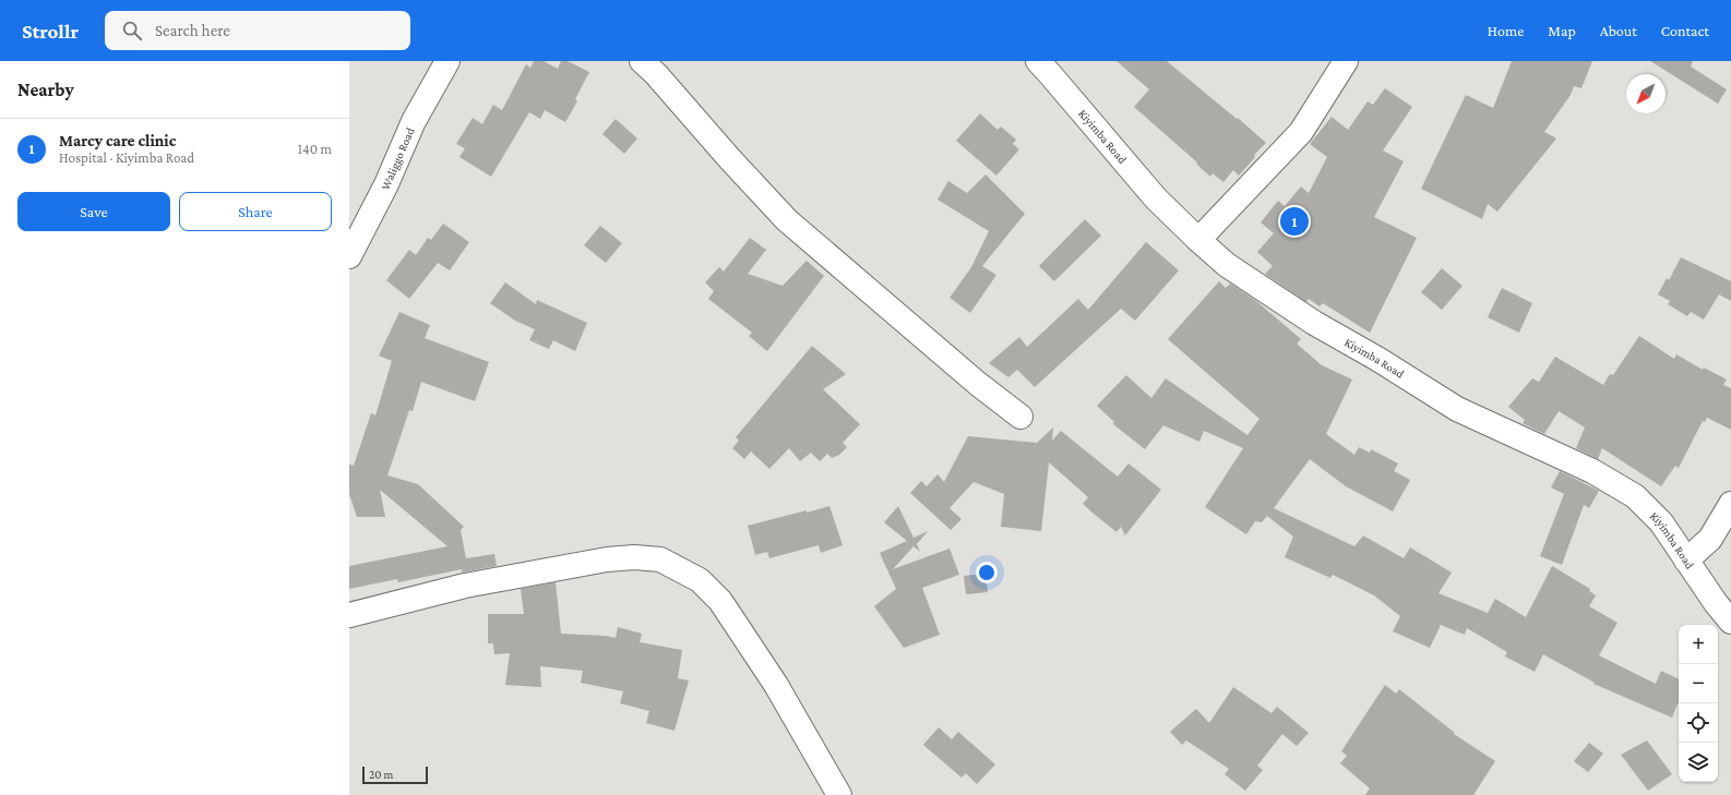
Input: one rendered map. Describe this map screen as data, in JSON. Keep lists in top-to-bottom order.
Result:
{
  "streets": {
    "street": ["Kiyimba Road", "Waliggo Road"]
  },
  "scale_bar": "20 m",
  "north": "bottom left",
  "page": {
    "header": "Strollr",
    "search": "Search here",
    "nav": [
      "Home",
      "Map",
      "About",
      "Contact"
    ],
    "heading": "Nearby",
    "list": [
      {
        "mark": "1",
        "name": "Marcy care clinic",
        "note": "Hospital · Kiyimba Road",
        "value": "140 m"
      }
    ],
    "buttons": ["Save", "Share"],
    "pins": "1",
    "map_buttons": ["+", "−"],
    "scale": "20 m"
  }
}
